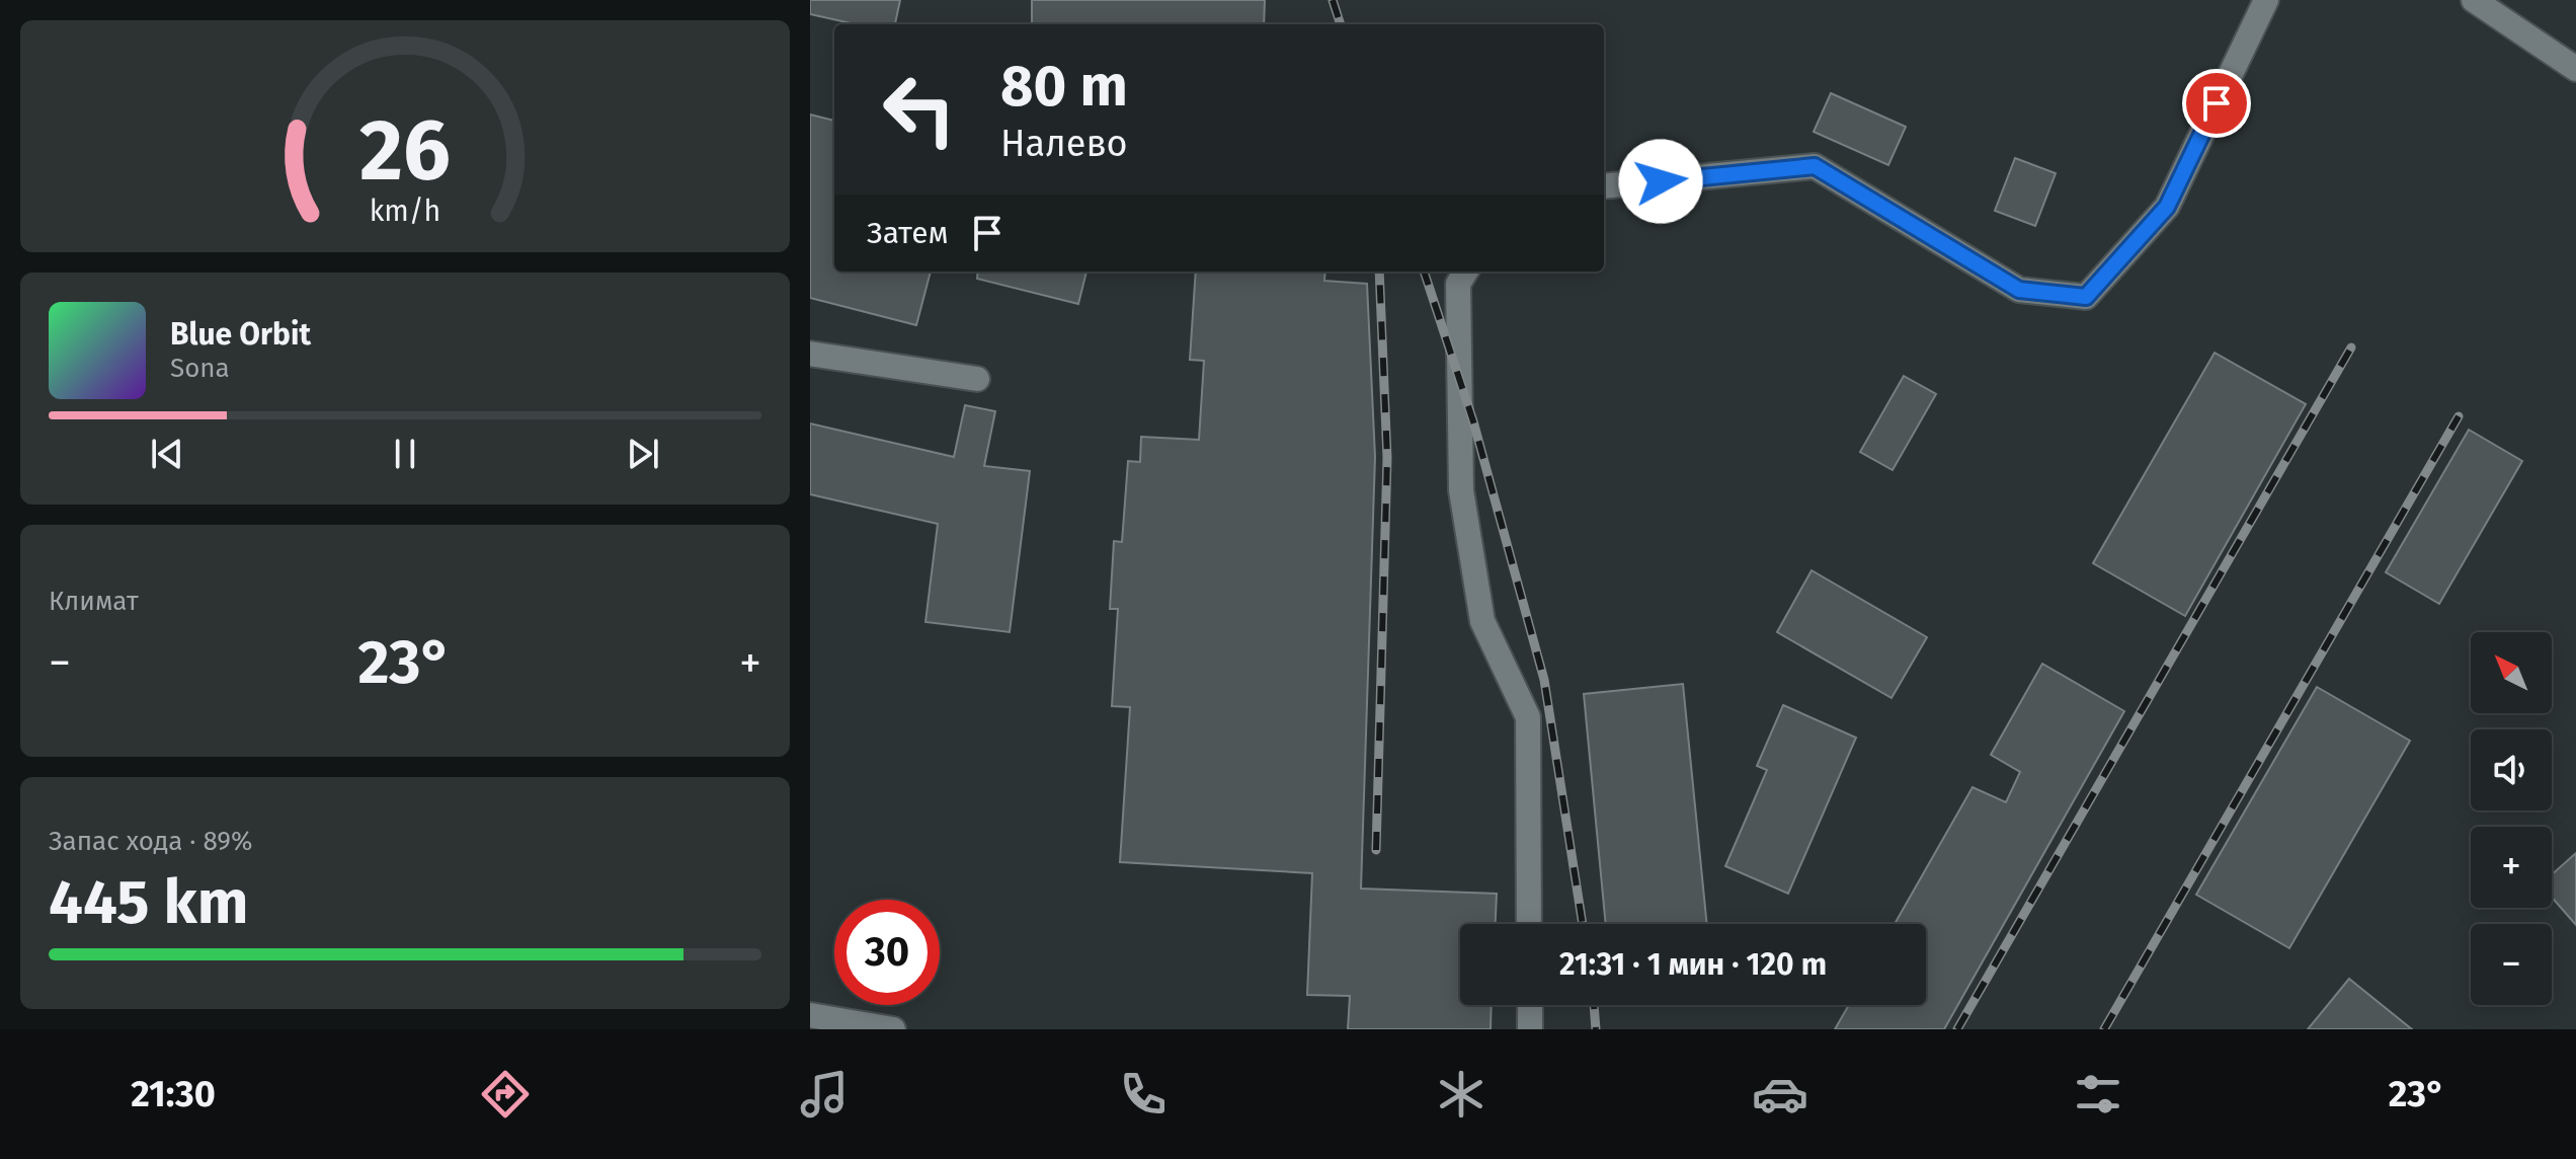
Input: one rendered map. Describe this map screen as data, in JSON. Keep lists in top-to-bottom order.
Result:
{
  "north": "top left",
  "page": {
    "turn": ["80 m", "Налево"],
    "then": "Затем",
    "song": ["Blue Orbit", "Sona"],
    "tile": [
      "Климат",
      ["Запас хода · 89%", "445 km"]
    ],
    "heat": ["−", "23°", "+"],
    "map_buttons": ["+", "−"],
    "limit": "30",
    "trip": "21:31 · 1 мин · 120 m",
    "tabs": ["21:30", "23°"],
    "gauge": ["26", "km/h"]
  }
}
